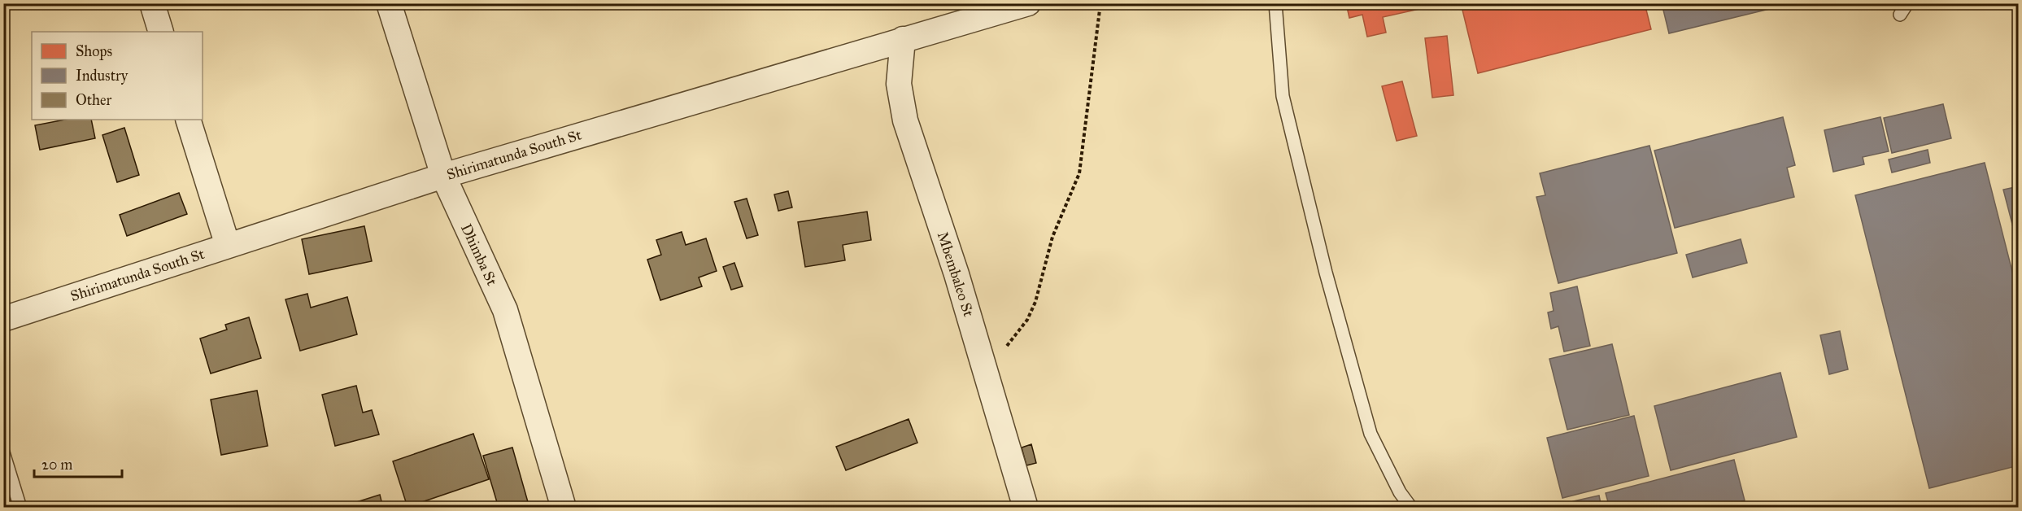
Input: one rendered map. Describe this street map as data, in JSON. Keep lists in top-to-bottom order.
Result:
{
  "streets": {
    "street": ["Shirimatunda South St", "Dhimba St", "Mbembaleo St"]
  },
  "crossings": [
    ["Shirimatunda South St", "Dhimba St"],
    ["Shirimatunda South St", "Mbembaleo St"]
  ],
  "legend": ["Shops", "Industry", "Other"],
  "scale_bar": "20 m"
}
